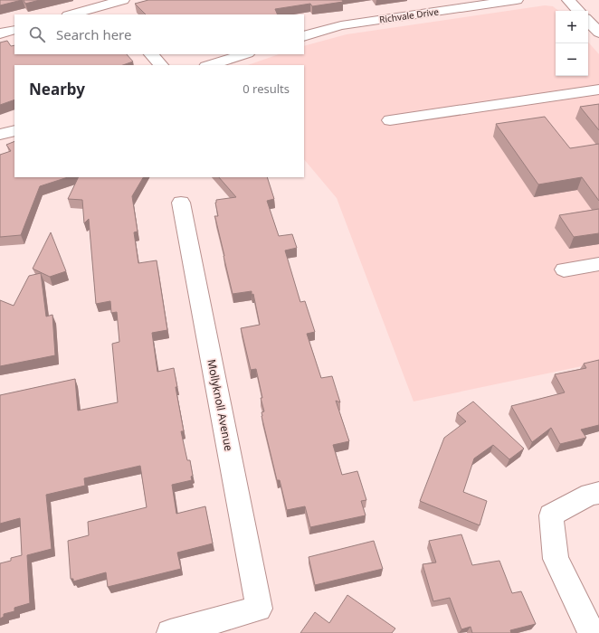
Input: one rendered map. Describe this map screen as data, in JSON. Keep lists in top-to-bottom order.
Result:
{
  "streets": {
    "street": ["Richvale Drive", "Mollyknoll Avenue"]
  },
  "page": {
    "map_buttons": ["+", "−"],
    "search": "Search here",
    "heading": ["Nearby", "0 results"]
  }
}
